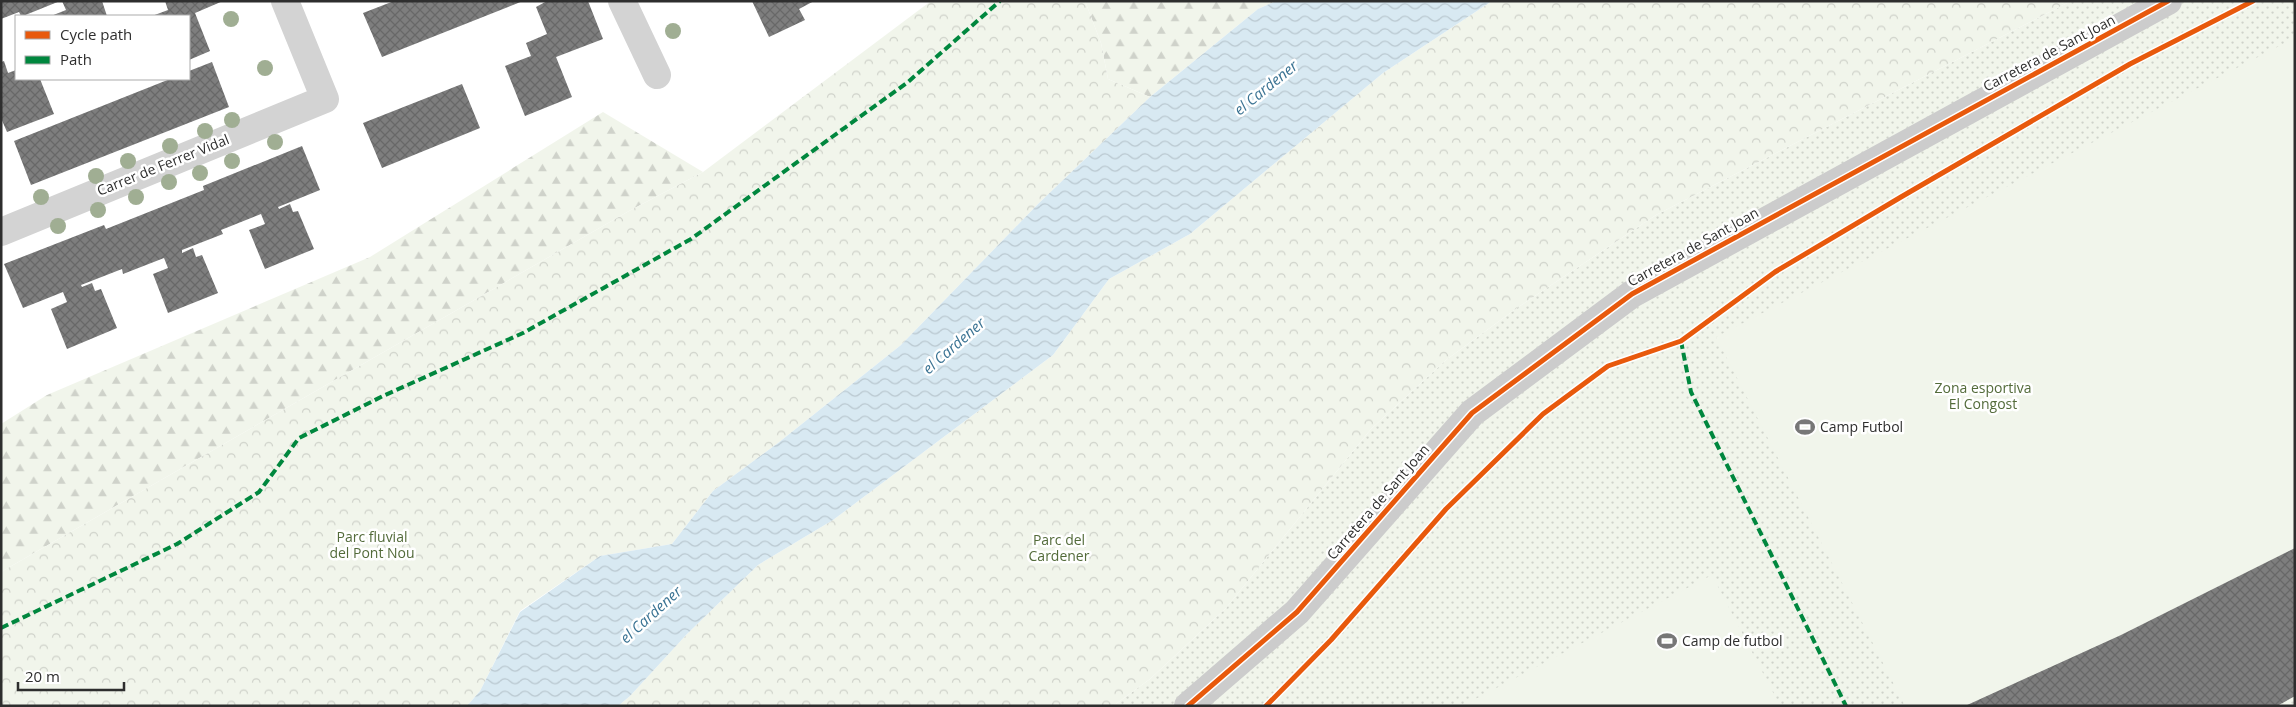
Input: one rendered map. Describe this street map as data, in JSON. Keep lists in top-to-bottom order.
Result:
{
  "streets": {
    "street": ["Carretera de Sant Joan", "Carrer de Ferrer Vidal"]
  },
  "water": ["el Cardener"],
  "parks": ["Zona esportiva El Congost", "Parc fluvial del Pont Nou", "Parc del Cardener"],
  "places": {
    "sports": ["Camp Futbol", "Camp de futbol"]
  },
  "legend": ["Cycle path", "Path"],
  "scale_bar": "20 m"
}
